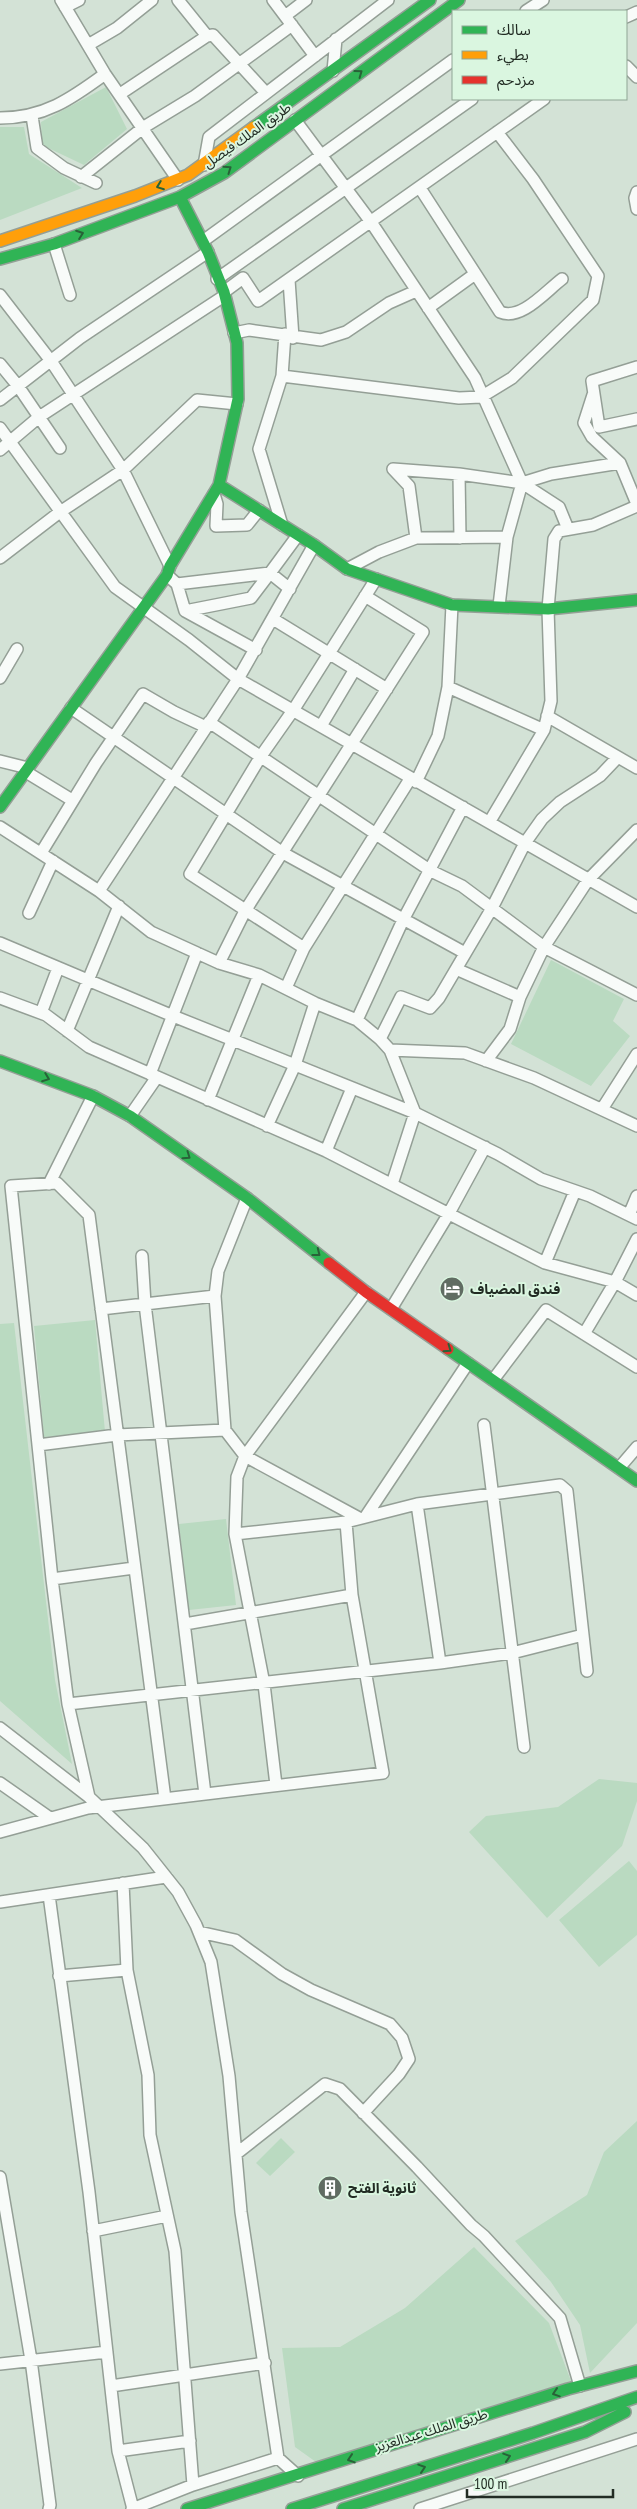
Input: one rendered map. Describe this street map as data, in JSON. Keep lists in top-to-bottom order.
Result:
{
  "streets": {
    "main road": ["طريق الملك فيصل"]
  },
  "places": {
    "hotel": ["فندق المضياف"],
    "building": ["ثانوية الفتح"]
  },
  "legend": ["سالك", "بطيء", "مزدحم"],
  "scale_bar": "100 m"
}
